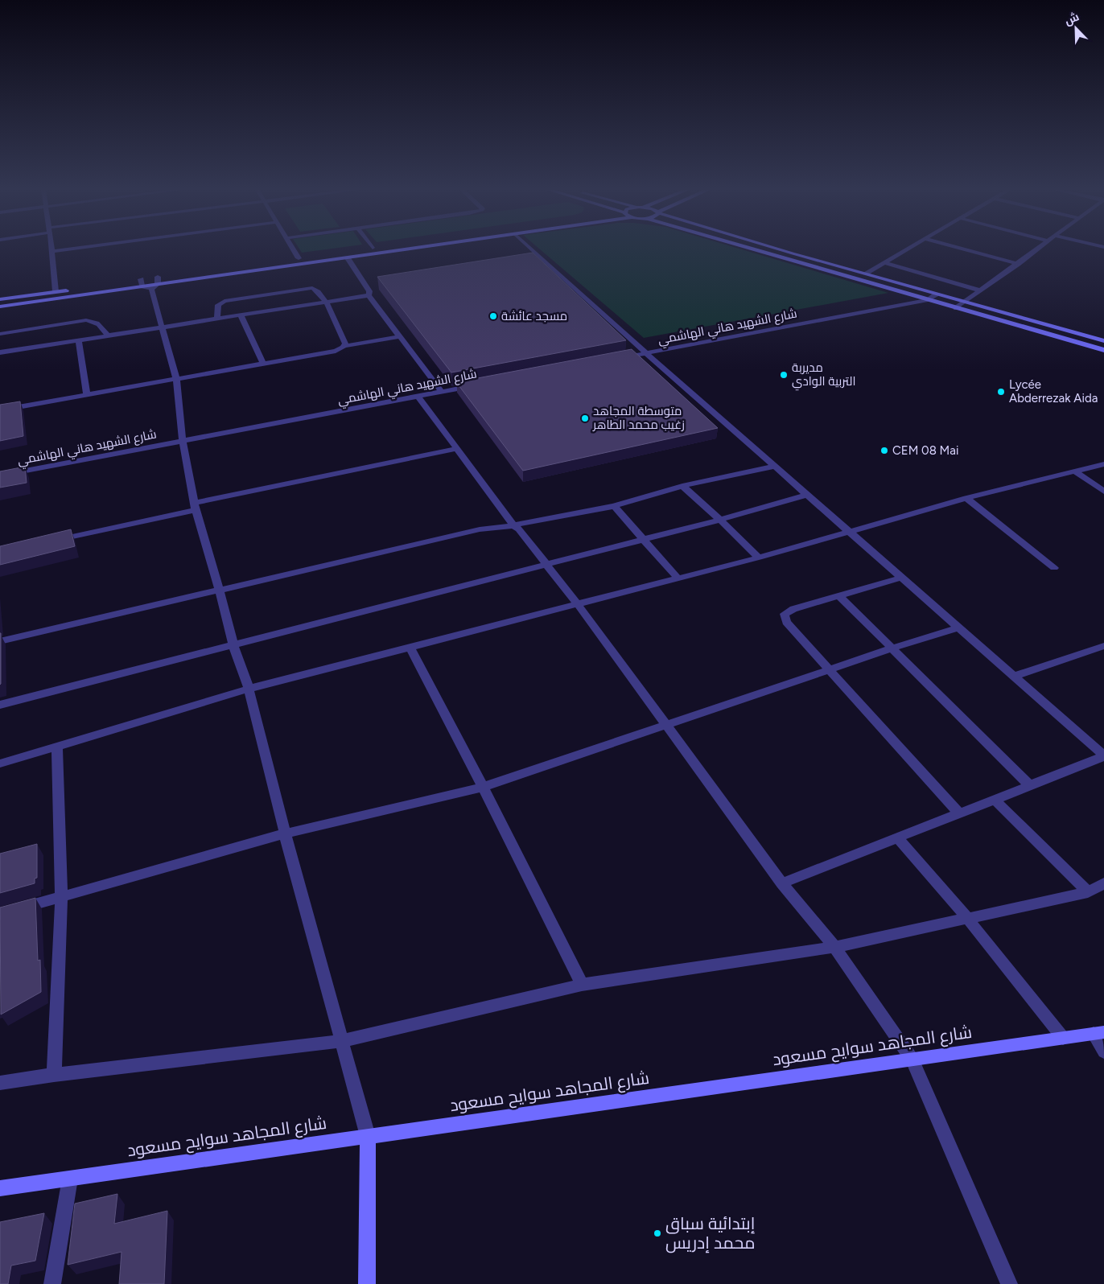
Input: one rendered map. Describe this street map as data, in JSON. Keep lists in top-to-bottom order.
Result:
{
  "streets": {
    "street": ["شارع الشهيد هاني الهاشمي", "شارع المجاهد سوايح مسعود"]
  },
  "places": [
    "مسجد عائشة",
    "مديربة التربية الوادي",
    "Lycée Abderrezak Aida",
    "متوسطة المجاهد زغيب محمد الطاهر",
    "CEM 08 Mai",
    "إبتدائية سباق محمد إدريس"
  ],
  "north": "top left"
}
